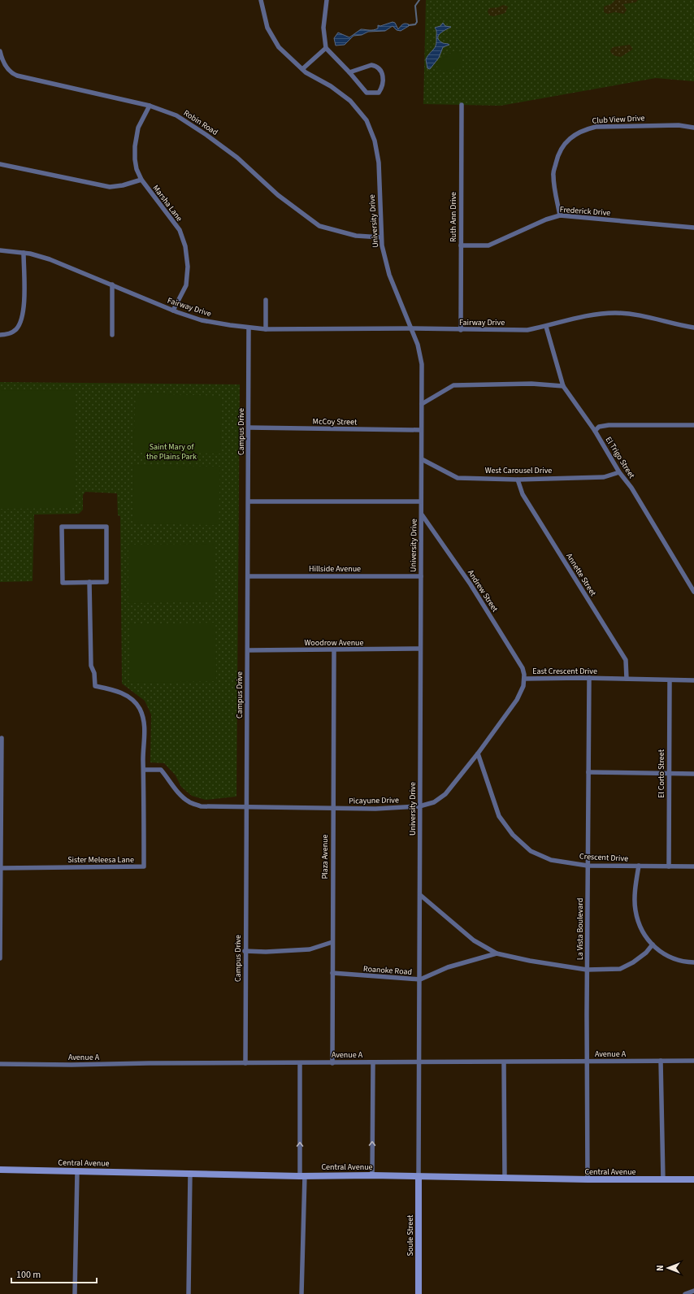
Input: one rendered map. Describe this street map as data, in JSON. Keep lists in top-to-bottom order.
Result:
{
  "streets": {
    "street": [
      "Club View Drive",
      "Robin Road",
      "Marsha Lane",
      "Frederick Drive",
      "Ruth Ann Drive",
      "University Drive",
      "Fairway Drive",
      "McCoy Street",
      "Campus Drive",
      "El Trigo Street",
      "West Carousel Drive",
      "Hillside Avenue",
      "Annette Street",
      "Andrew Street",
      "Woodrow Avenue",
      "East Crescent Drive",
      "El Corto Street",
      "Picayune Drive",
      "Plaza Avenue",
      "Crescent Drive",
      "Sister Meleesa Lane",
      "La Vista Boulevard",
      "Roanoke Road",
      "Avenue A",
      "Central Avenue",
      "Soule Street"
    ]
  },
  "crossings": [
    ["Club View Drive", "Frederick Drive"],
    ["Robin Road", "Marsha Lane"],
    ["Robin Road", "University Drive"],
    ["Marsha Lane", "Fairway Drive"],
    ["Frederick Drive", "Ruth Ann Drive"],
    ["Ruth Ann Drive", "Fairway Drive"],
    ["University Drive", "Fairway Drive"],
    ["University Drive", "McCoy Street"],
    ["University Drive", "West Carousel Drive"],
    ["University Drive", "Hillside Avenue"],
    ["University Drive", "Andrew Street"],
    ["University Drive", "Woodrow Avenue"],
    ["University Drive", "Picayune Drive"],
    ["University Drive", "Roanoke Road"],
    ["University Drive", "Avenue A"],
    ["University Drive", "Central Avenue"],
    ["University Drive", "Soule Street"],
    ["Fairway Drive", "Campus Drive"],
    ["Fairway Drive", "El Trigo Street"],
    ["McCoy Street", "Campus Drive"],
    ["Campus Drive", "Hillside Avenue"],
    ["Campus Drive", "Woodrow Avenue"],
    ["Campus Drive", "Picayune Drive"],
    ["Campus Drive", "Avenue A"],
    ["El Trigo Street", "West Carousel Drive"],
    ["West Carousel Drive", "Annette Street"],
    ["Annette Street", "East Crescent Drive"],
    ["Andrew Street", "East Crescent Drive"],
    ["Woodrow Avenue", "Plaza Avenue"],
    ["East Crescent Drive", "El Corto Street"],
    ["East Crescent Drive", "Picayune Drive"],
    ["East Crescent Drive", "Crescent Drive"],
    ["East Crescent Drive", "La Vista Boulevard"],
    ["El Corto Street", "Crescent Drive"],
    ["Picayune Drive", "Plaza Avenue"],
    ["Picayune Drive", "Crescent Drive"],
    ["Plaza Avenue", "Roanoke Road"],
    ["Plaza Avenue", "Avenue A"],
    ["Crescent Drive", "La Vista Boulevard"],
    ["La Vista Boulevard", "Roanoke Road"],
    ["La Vista Boulevard", "Avenue A"],
    ["La Vista Boulevard", "Central Avenue"],
    ["Central Avenue", "Soule Street"]
  ],
  "parks": ["Saint Mary of the Plains Park"],
  "scale_bar": "100 m",
  "north": "left"
}
